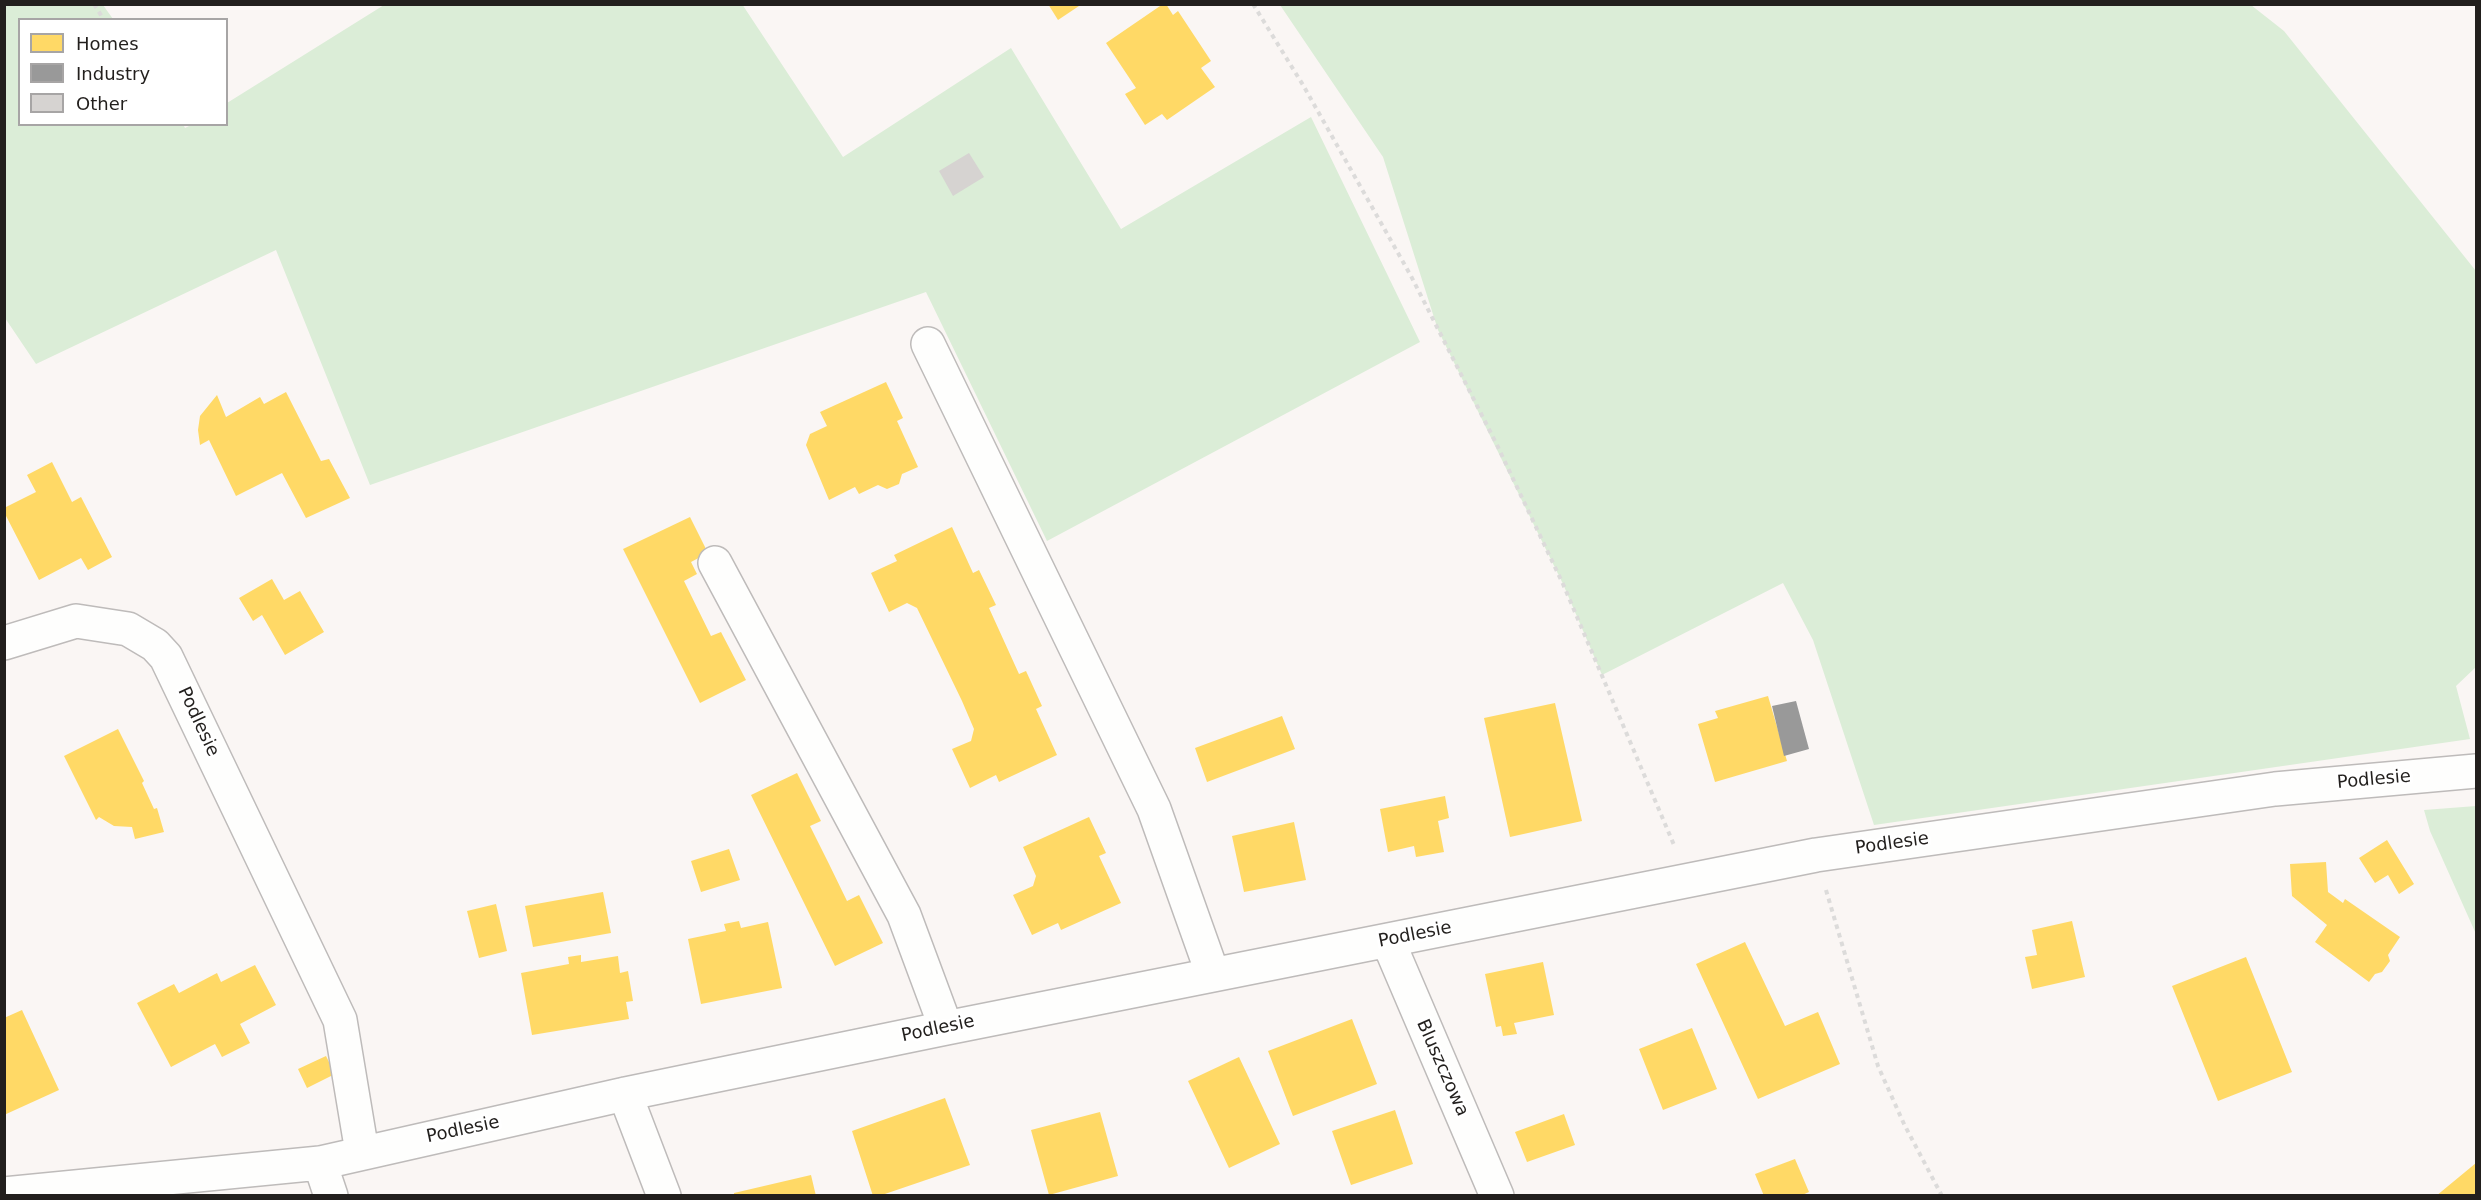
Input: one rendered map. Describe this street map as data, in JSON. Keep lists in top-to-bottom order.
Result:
{
  "streets": {
    "street": ["Podlesie", "Bluszczowa"]
  },
  "crossings": [
    ["Podlesie", "Bluszczowa"]
  ],
  "legend": ["Homes", "Industry", "Other"]
}
